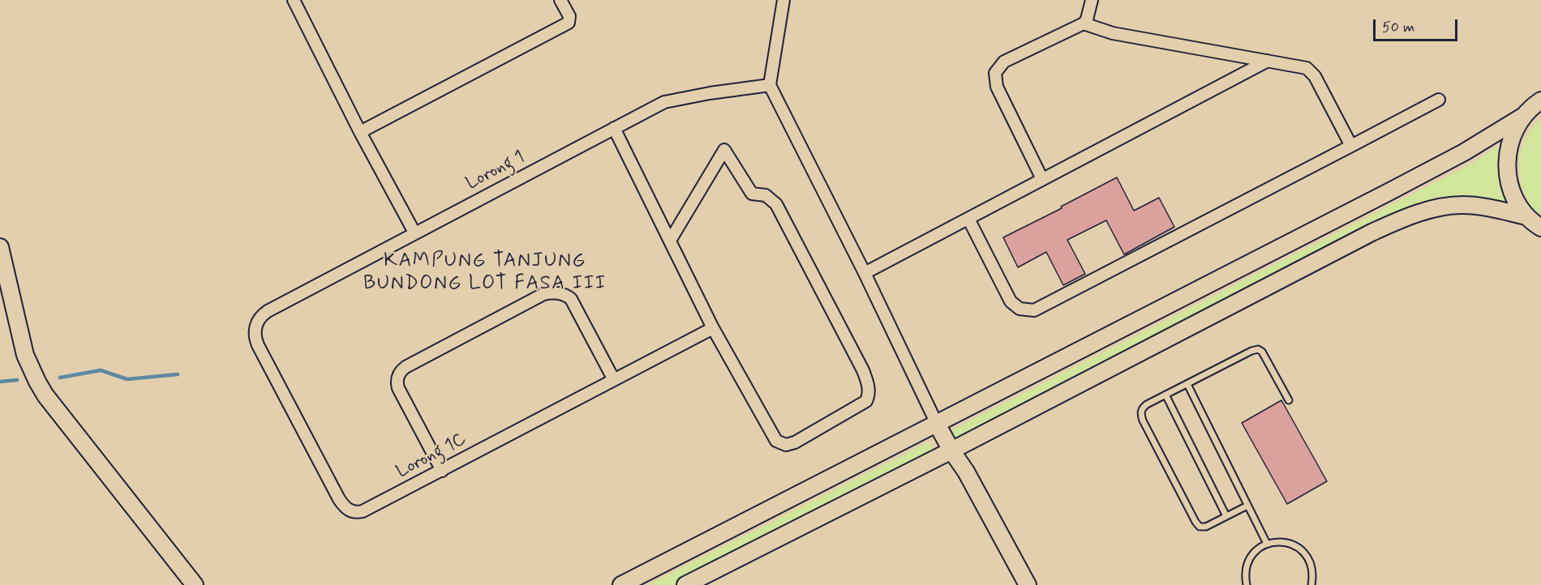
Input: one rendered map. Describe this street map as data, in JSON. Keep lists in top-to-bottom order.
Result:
{
  "streets": {
    "street": ["Lorong 1", "Lorong 1C"]
  },
  "crossings": [
    ["Lorong 1", "Lorong 1C"]
  ],
  "districts": ["KAMPUNG TANJUNG BUNDONG LOT FASA III"],
  "scale_bar": "50 m"
}
